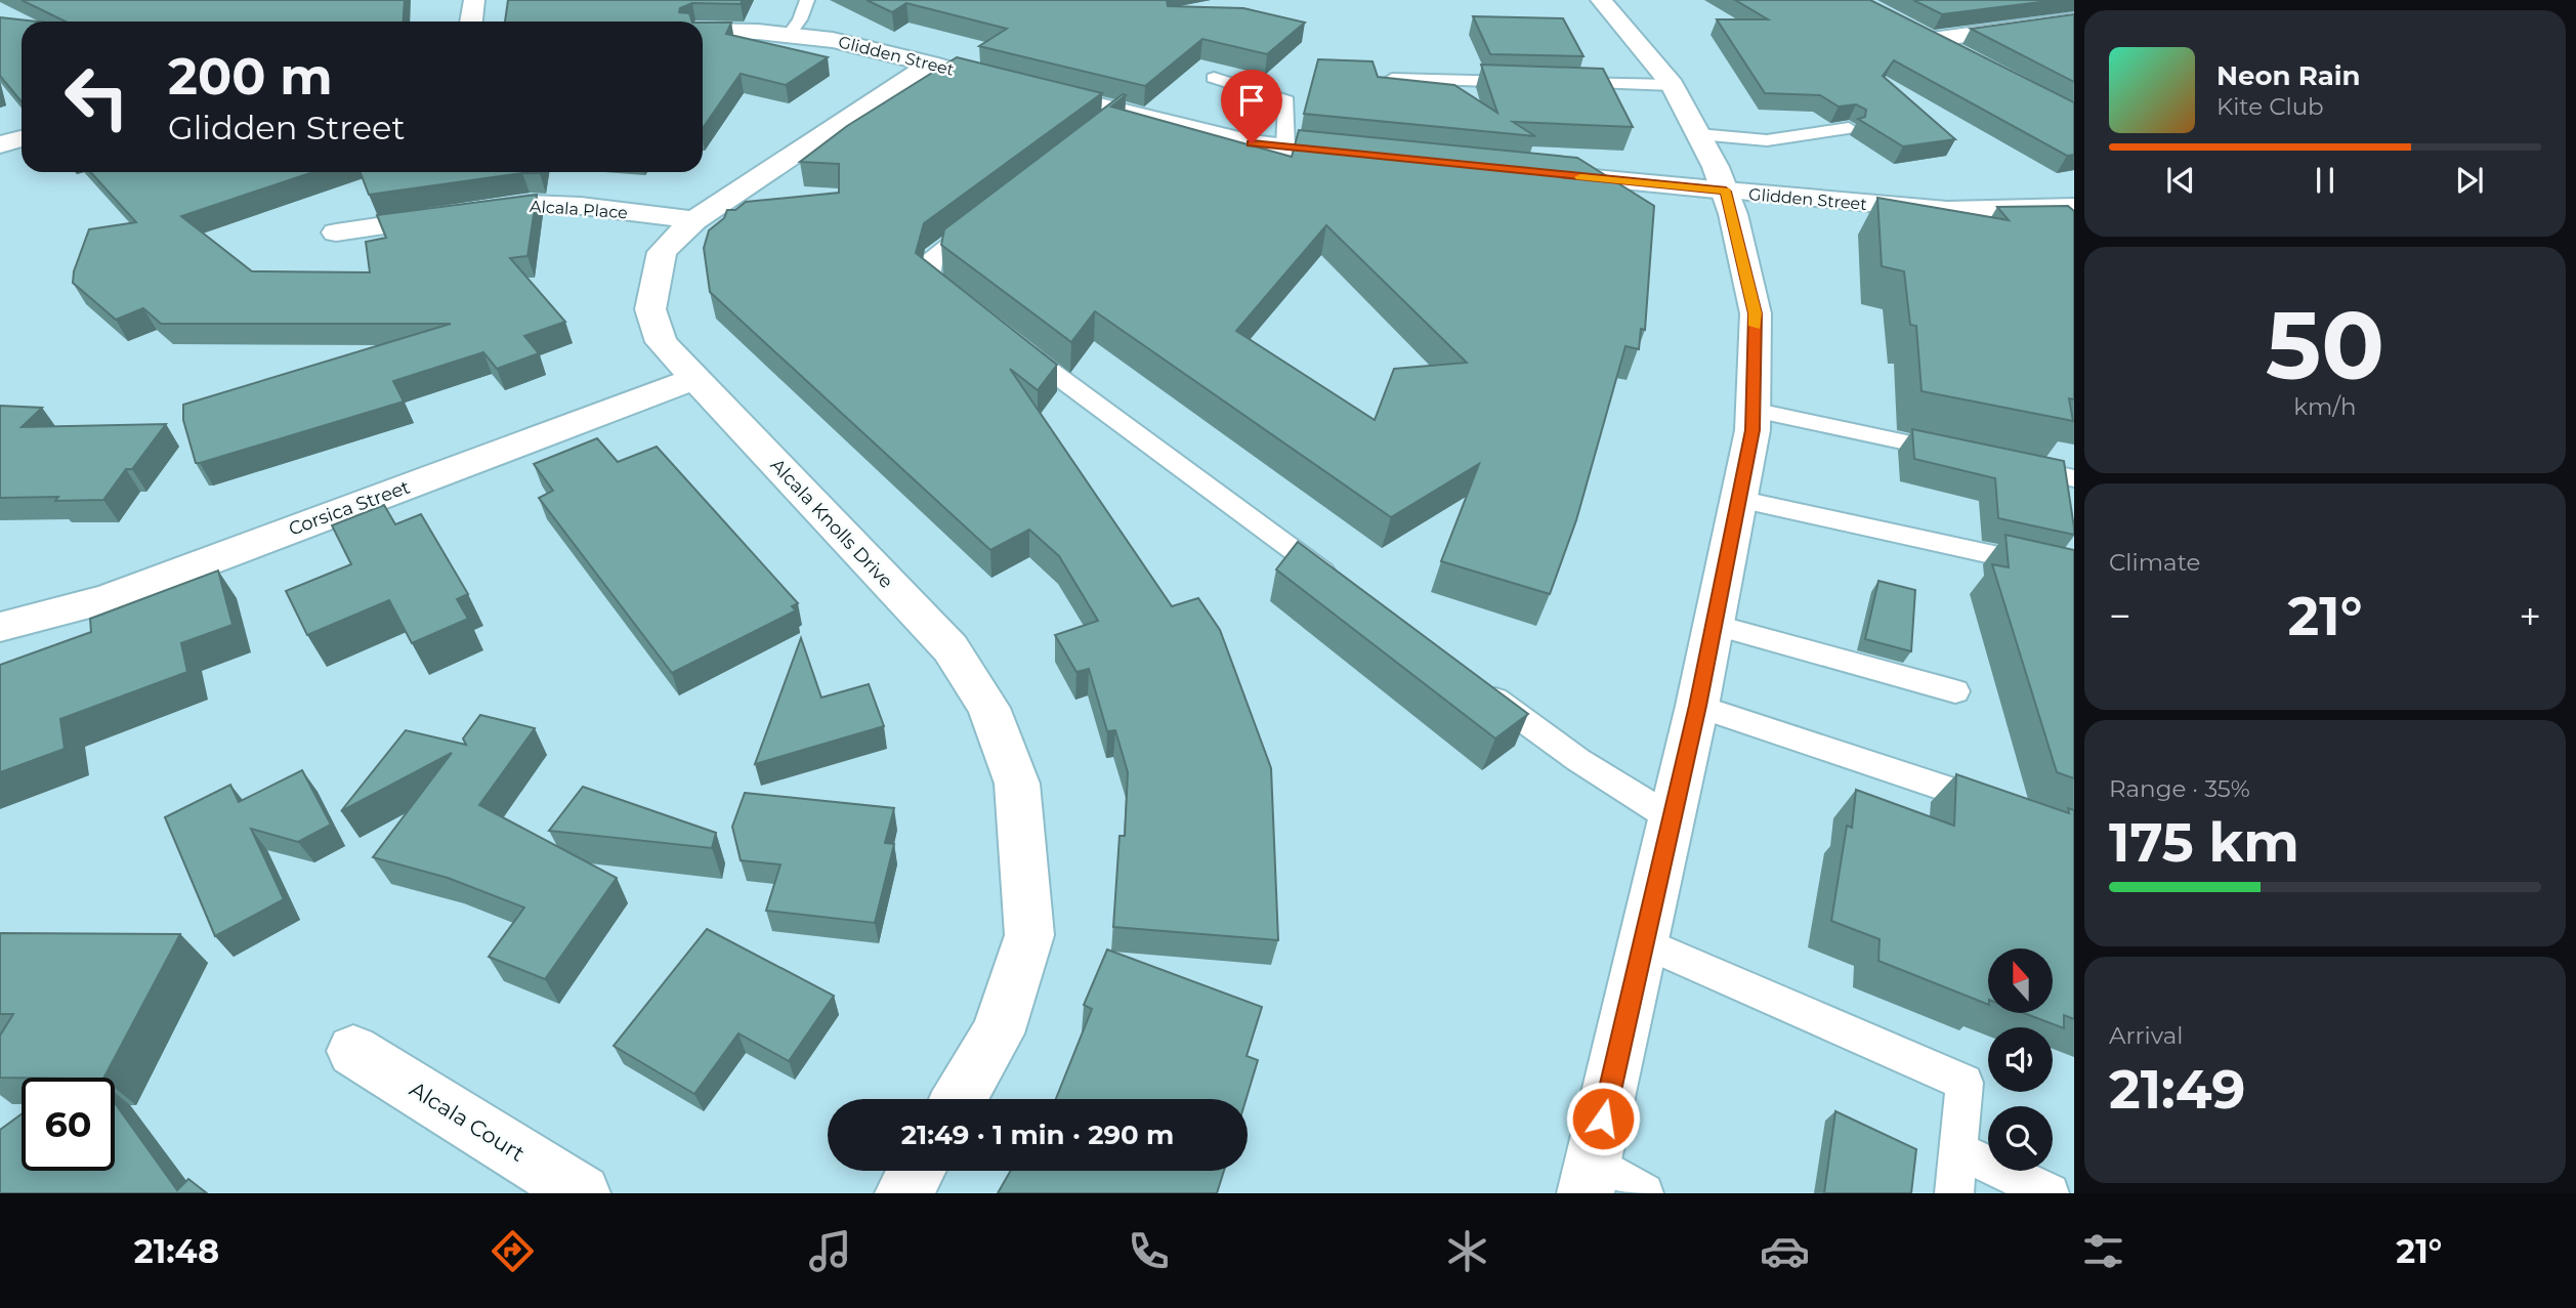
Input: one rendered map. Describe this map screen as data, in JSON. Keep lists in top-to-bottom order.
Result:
{
  "streets": {
    "street": [
      "Glidden Street",
      "Alcala Place",
      "Corsica Street",
      "Alcala Knolls Drive",
      "Alcala Court"
    ]
  },
  "crossings": [
    ["Glidden Street", "Alcala Knolls Drive"],
    ["Alcala Place", "Alcala Knolls Drive"],
    ["Corsica Street", "Alcala Knolls Drive"]
  ],
  "north": "top",
  "page": {
    "turn": ["200 m", "Glidden Street"],
    "song": ["Neon Rain", "Kite Club"],
    "tile": [
      ["50", "km/h"],
      "Climate",
      ["Range · 35%", "175 km"],
      ["Arrival", "21:49"]
    ],
    "heat": ["−", "21°", "+"],
    "limit": "60",
    "trip": "21:49 · 1 min · 290 m",
    "tabs": ["21:48", "21°"]
  }
}
